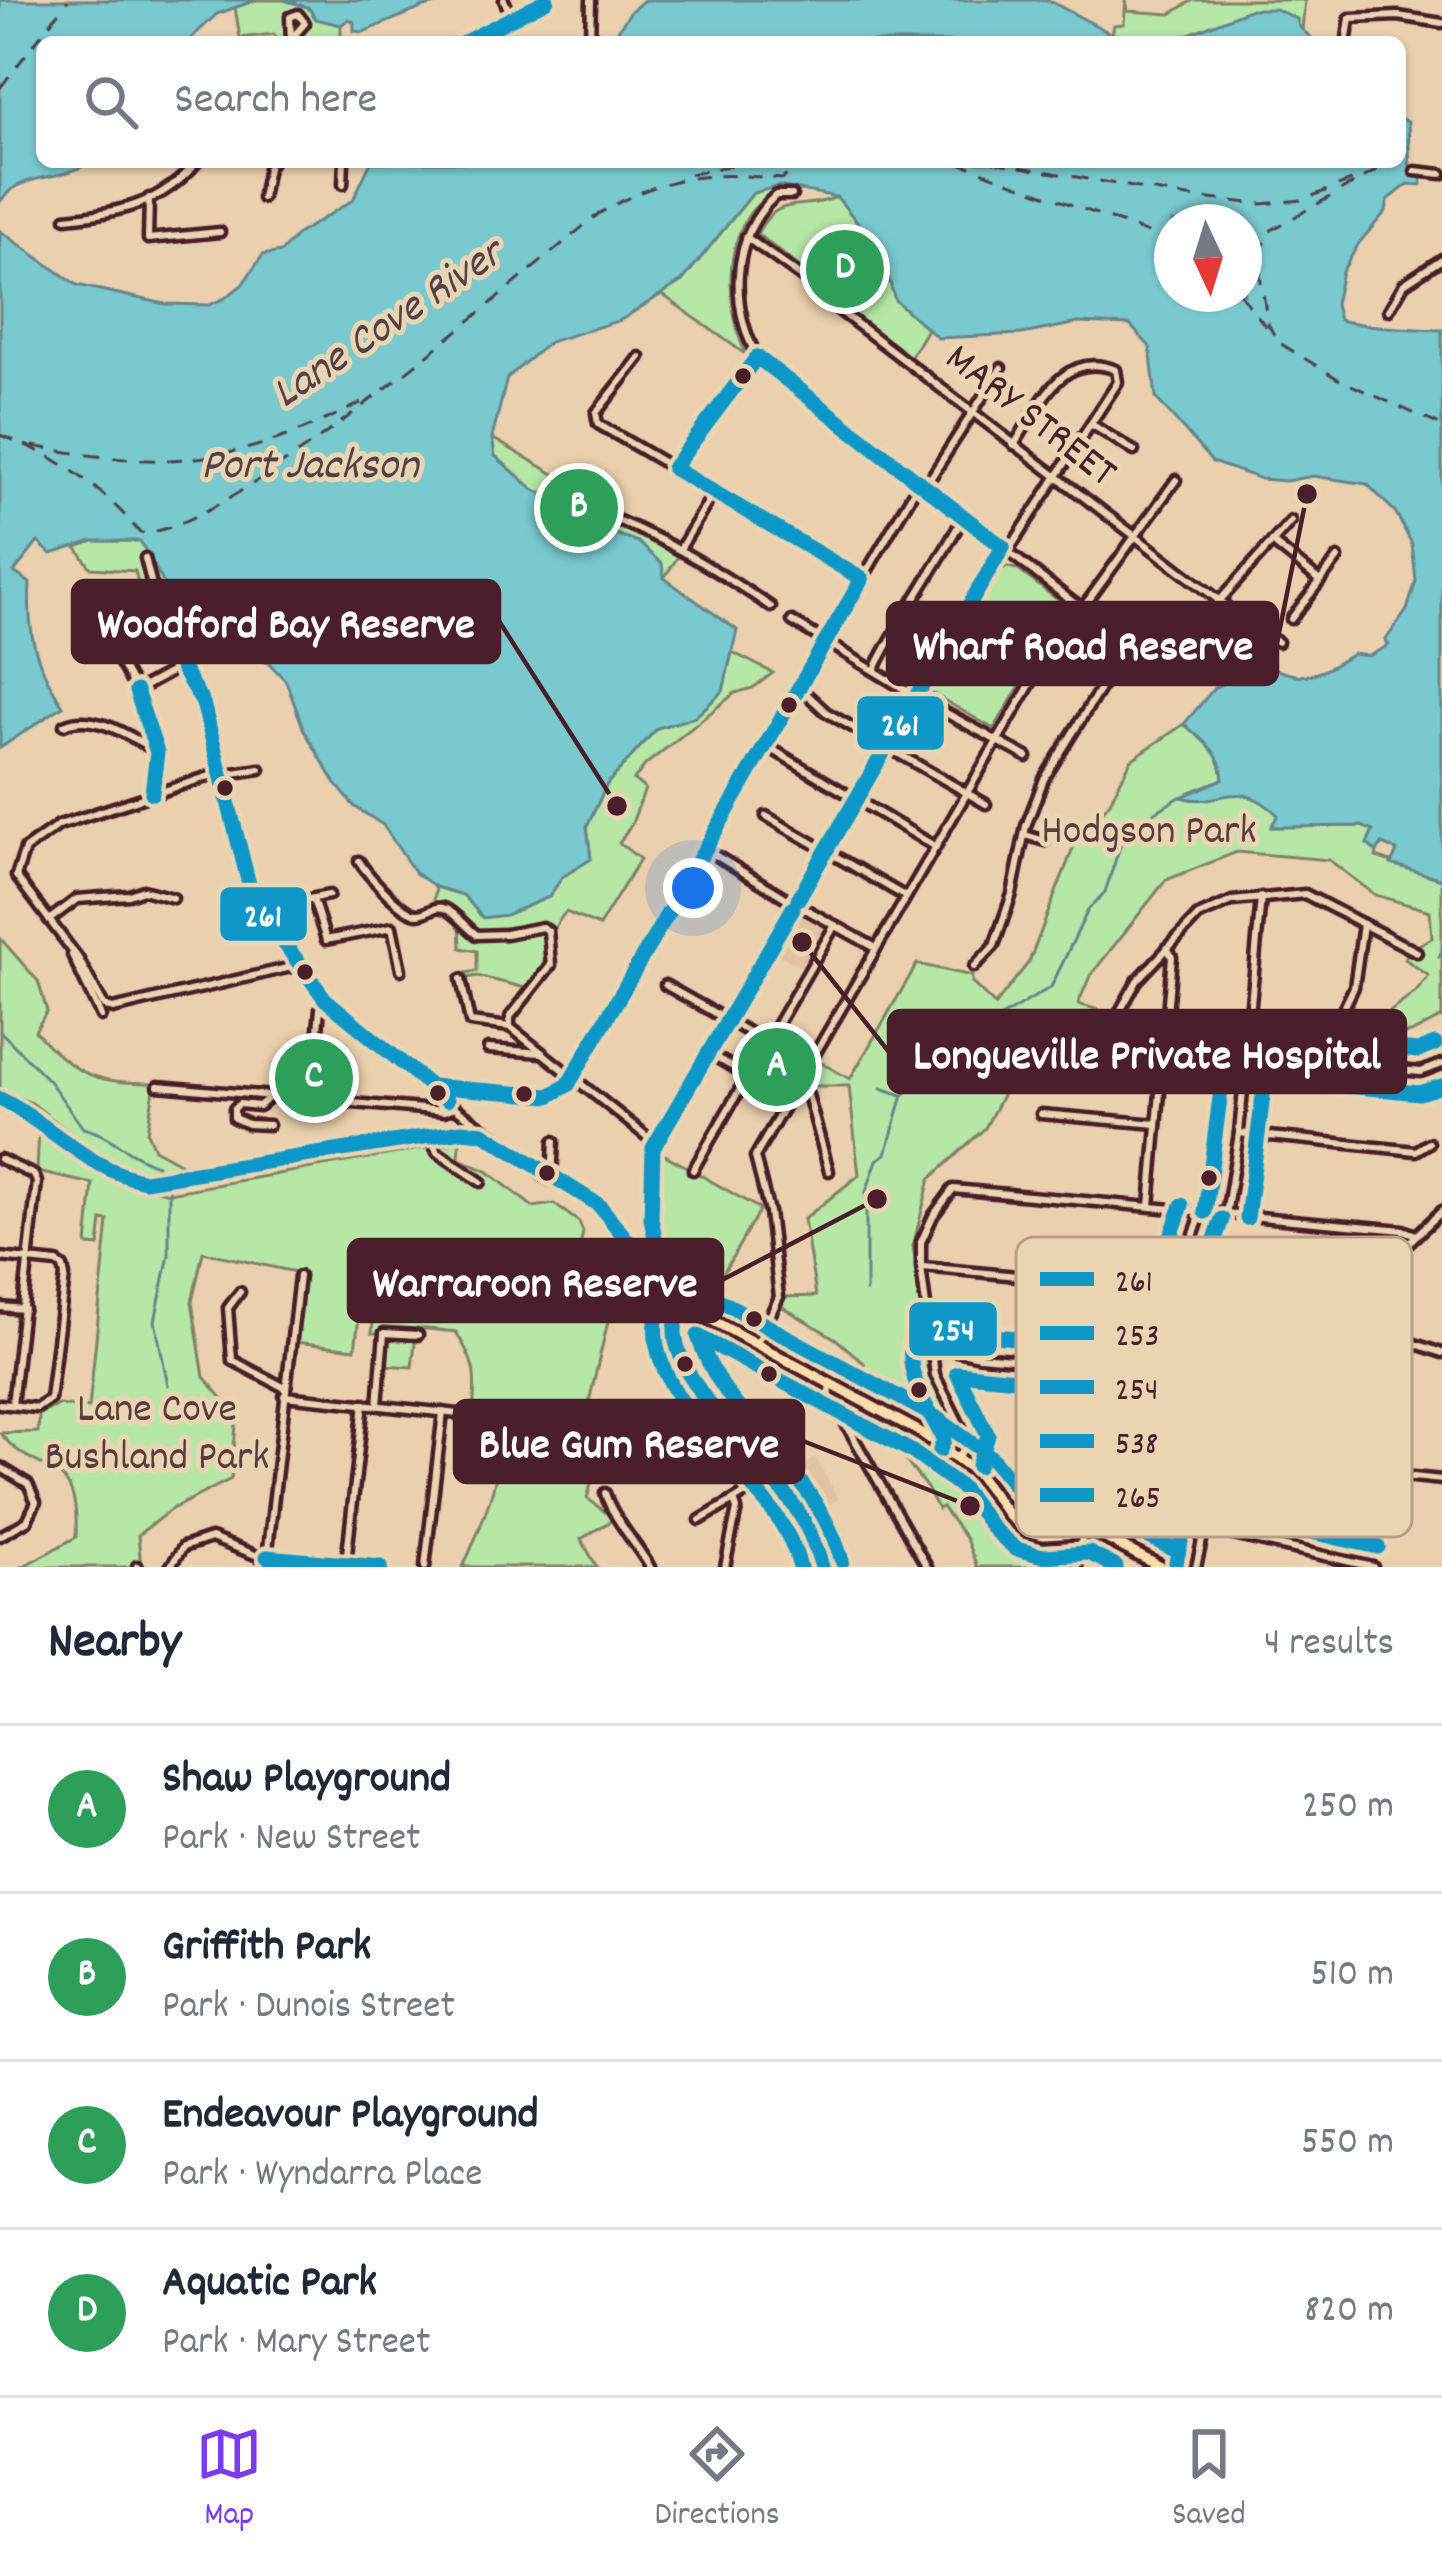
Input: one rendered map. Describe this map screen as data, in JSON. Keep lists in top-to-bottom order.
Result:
{
  "streets": {
    "street": ["MARY STREET"]
  },
  "water": ["Lane Cove River", "Port Jackson"],
  "parks": ["Hodgson Park", "Lane Cove Bushland Park"],
  "places": [
    "Wharf Road Reserve",
    "Woodford Bay Reserve",
    "Longueville Private Hospital",
    "Warraroon Reserve",
    "Blue Gum Reserve"
  ],
  "lines": [
    "transit line 538",
    "transit line 261",
    "transit line 254",
    "transit line 253",
    "transit line 265"
  ],
  "legend": [
    "261",
    "253",
    "254",
    "538",
    "265"
  ],
  "north": "bottom",
  "page": {
    "search": "Search here",
    "pins": [
      "D",
      "B",
      "A",
      "C"
    ],
    "heading": ["Nearby", "4 results"],
    "list": [
      {
        "mark": "A",
        "name": "Shaw Playground",
        "note": "Park · New Street",
        "value": "250 m"
      },
      {
        "mark": "B",
        "name": "Griffith Park",
        "note": "Park · Dunois Street",
        "value": "510 m"
      },
      {
        "mark": "C",
        "name": "Endeavour Playground",
        "note": "Park · Wyndarra Place",
        "value": "550 m"
      },
      {
        "mark": "D",
        "name": "Aquatic Park",
        "note": "Park · Mary Street",
        "value": "820 m"
      }
    ],
    "nav": ["Map", "Directions", "Saved"]
  }
}
